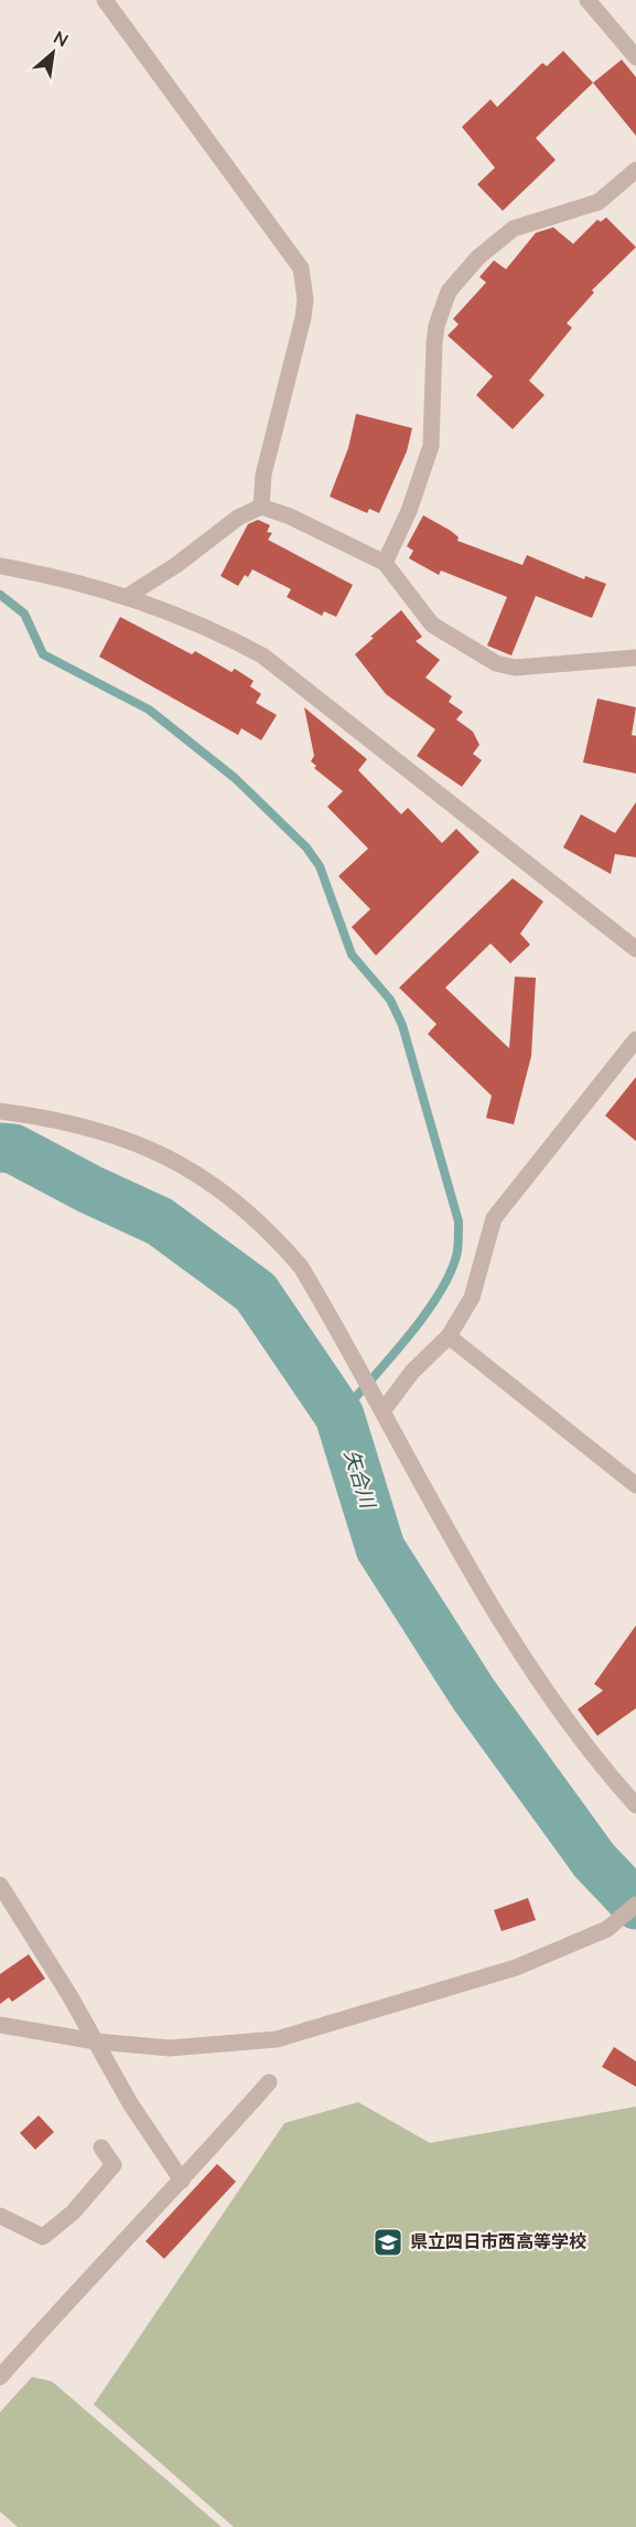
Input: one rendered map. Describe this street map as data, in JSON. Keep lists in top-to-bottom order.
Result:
{
  "water": ["矢合川"],
  "places": {
    "school or university": ["県立四日市西高等学校"]
  },
  "north": "top right"
}
